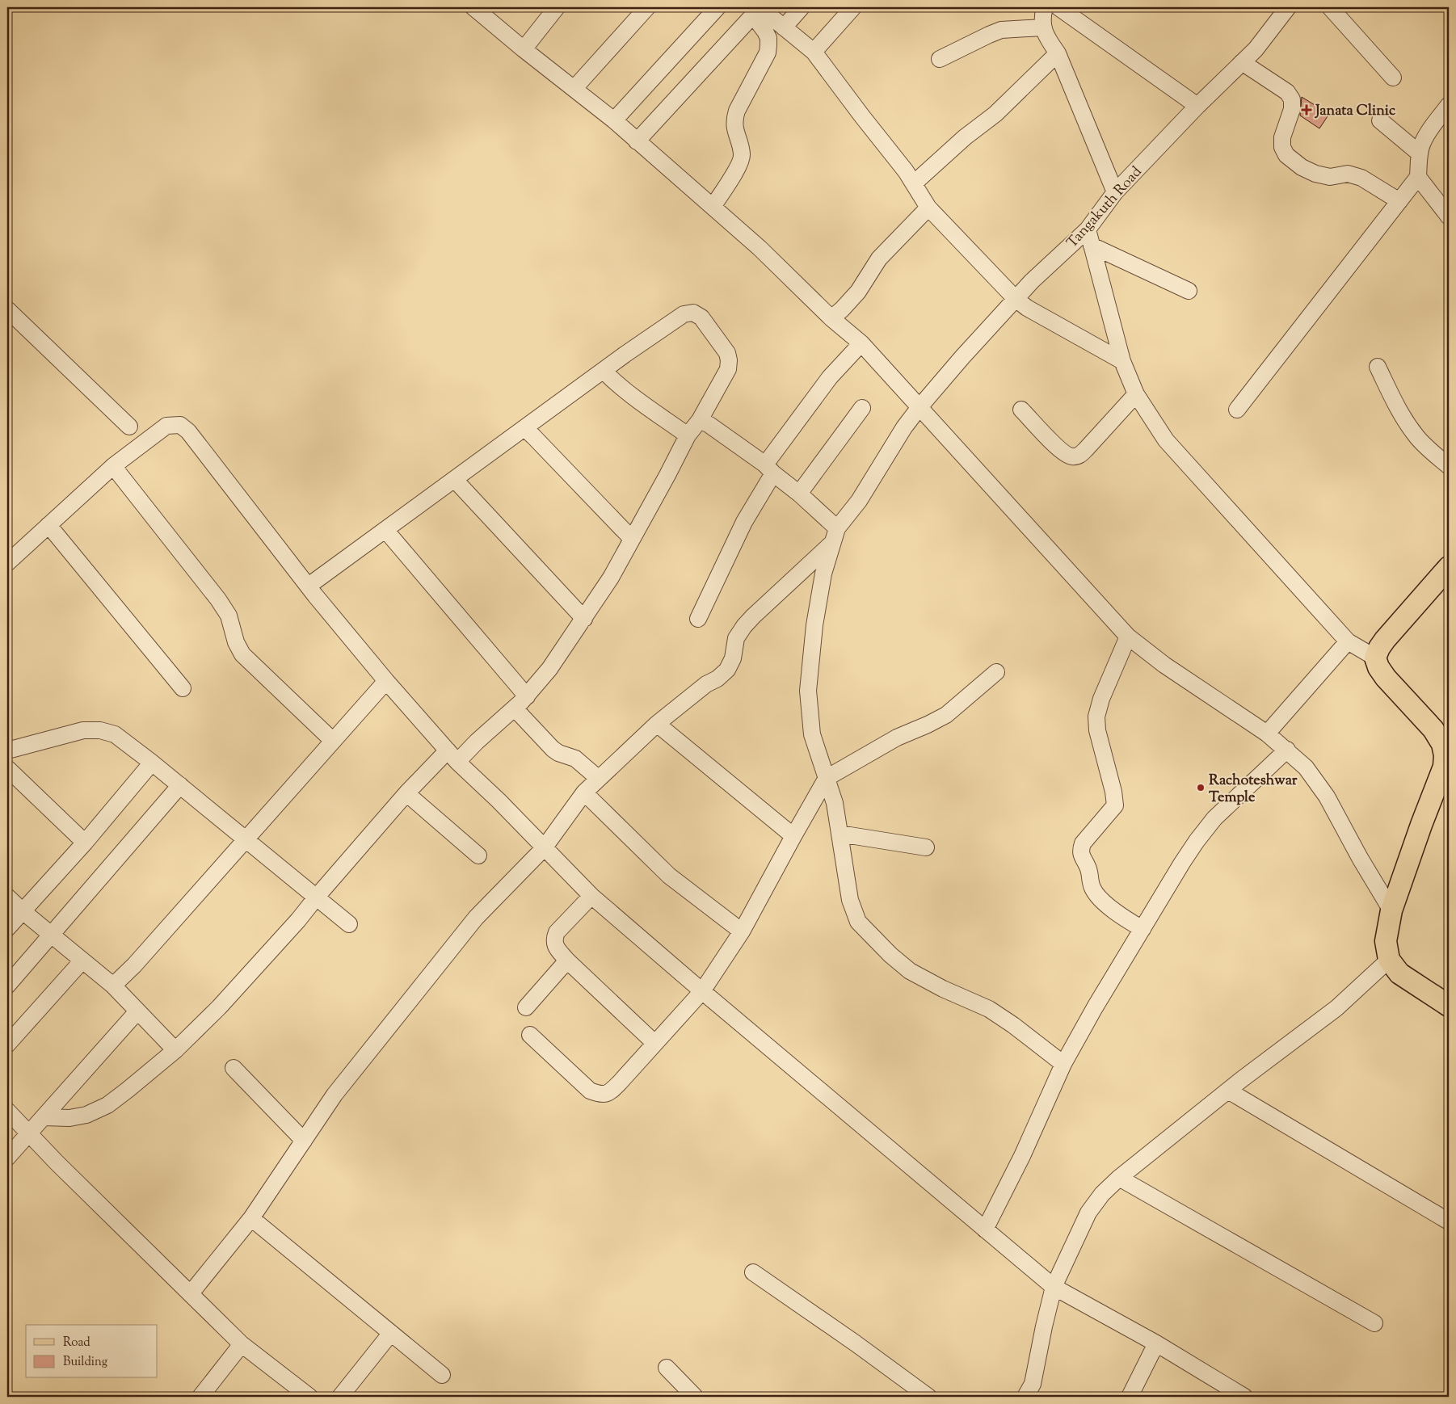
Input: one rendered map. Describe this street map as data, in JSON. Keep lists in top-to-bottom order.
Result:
{
  "streets": {
    "street": ["Tangakuth Road"]
  },
  "places": {
    "health": ["Janata Clinic"],
    "other": ["Rachoteshwar Temple"]
  },
  "legend": ["Road", "Building"]
}
